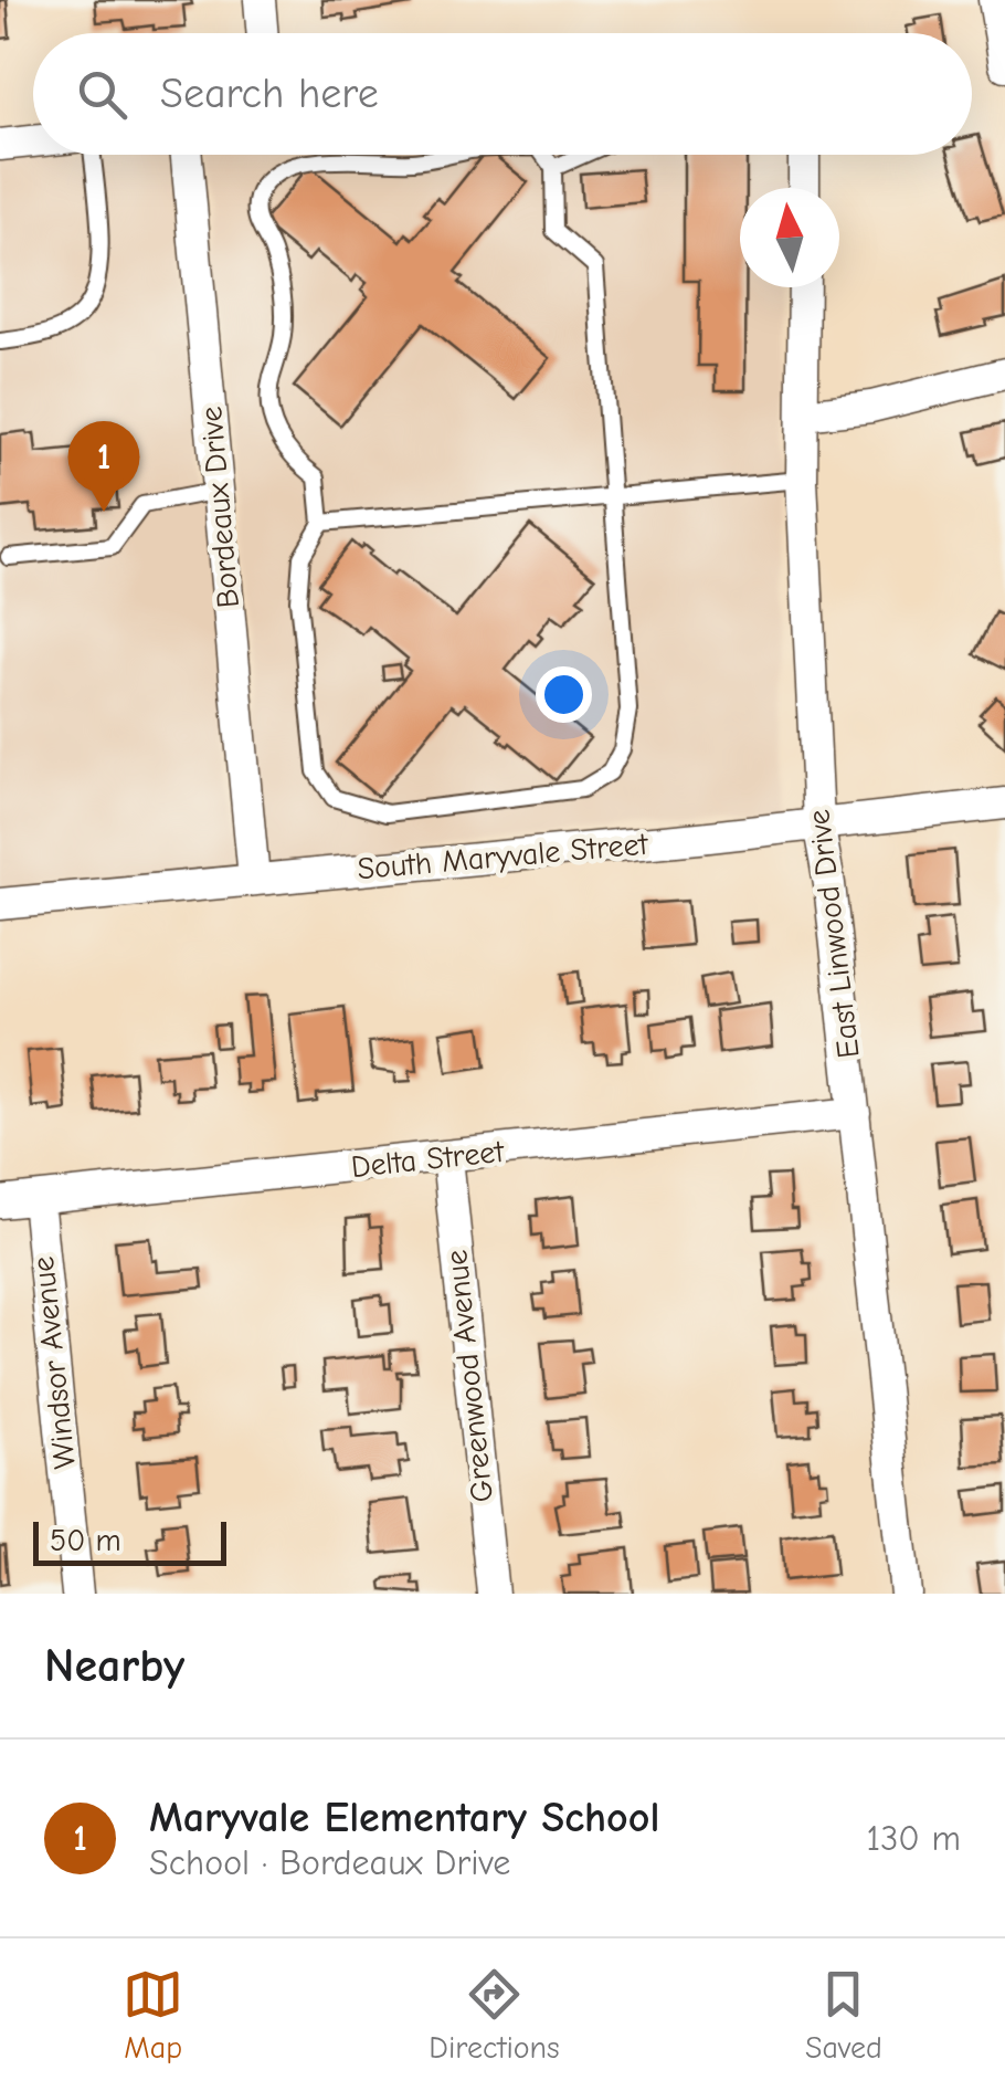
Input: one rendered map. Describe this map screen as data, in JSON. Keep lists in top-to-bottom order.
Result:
{
  "streets": {
    "street": [
      "Bordeaux Drive",
      "South Maryvale Street",
      "East Linwood Drive",
      "Delta Street",
      "Windsor Avenue",
      "Greenwood Avenue"
    ]
  },
  "crossings": [
    ["Bordeaux Drive", "South Maryvale Street"],
    ["South Maryvale Street", "East Linwood Drive"],
    ["East Linwood Drive", "Delta Street"],
    ["Delta Street", "Windsor Avenue"],
    ["Delta Street", "Greenwood Avenue"]
  ],
  "scale_bar": "50 m",
  "north": "top",
  "page": {
    "search": "Search here",
    "pins": "1",
    "scale": "50 m",
    "heading": "Nearby",
    "list": [
      {
        "mark": "1",
        "name": "Maryvale Elementary School",
        "note": "School · Bordeaux Drive",
        "value": "130 m"
      }
    ],
    "nav": ["Map", "Directions", "Saved"]
  }
}
